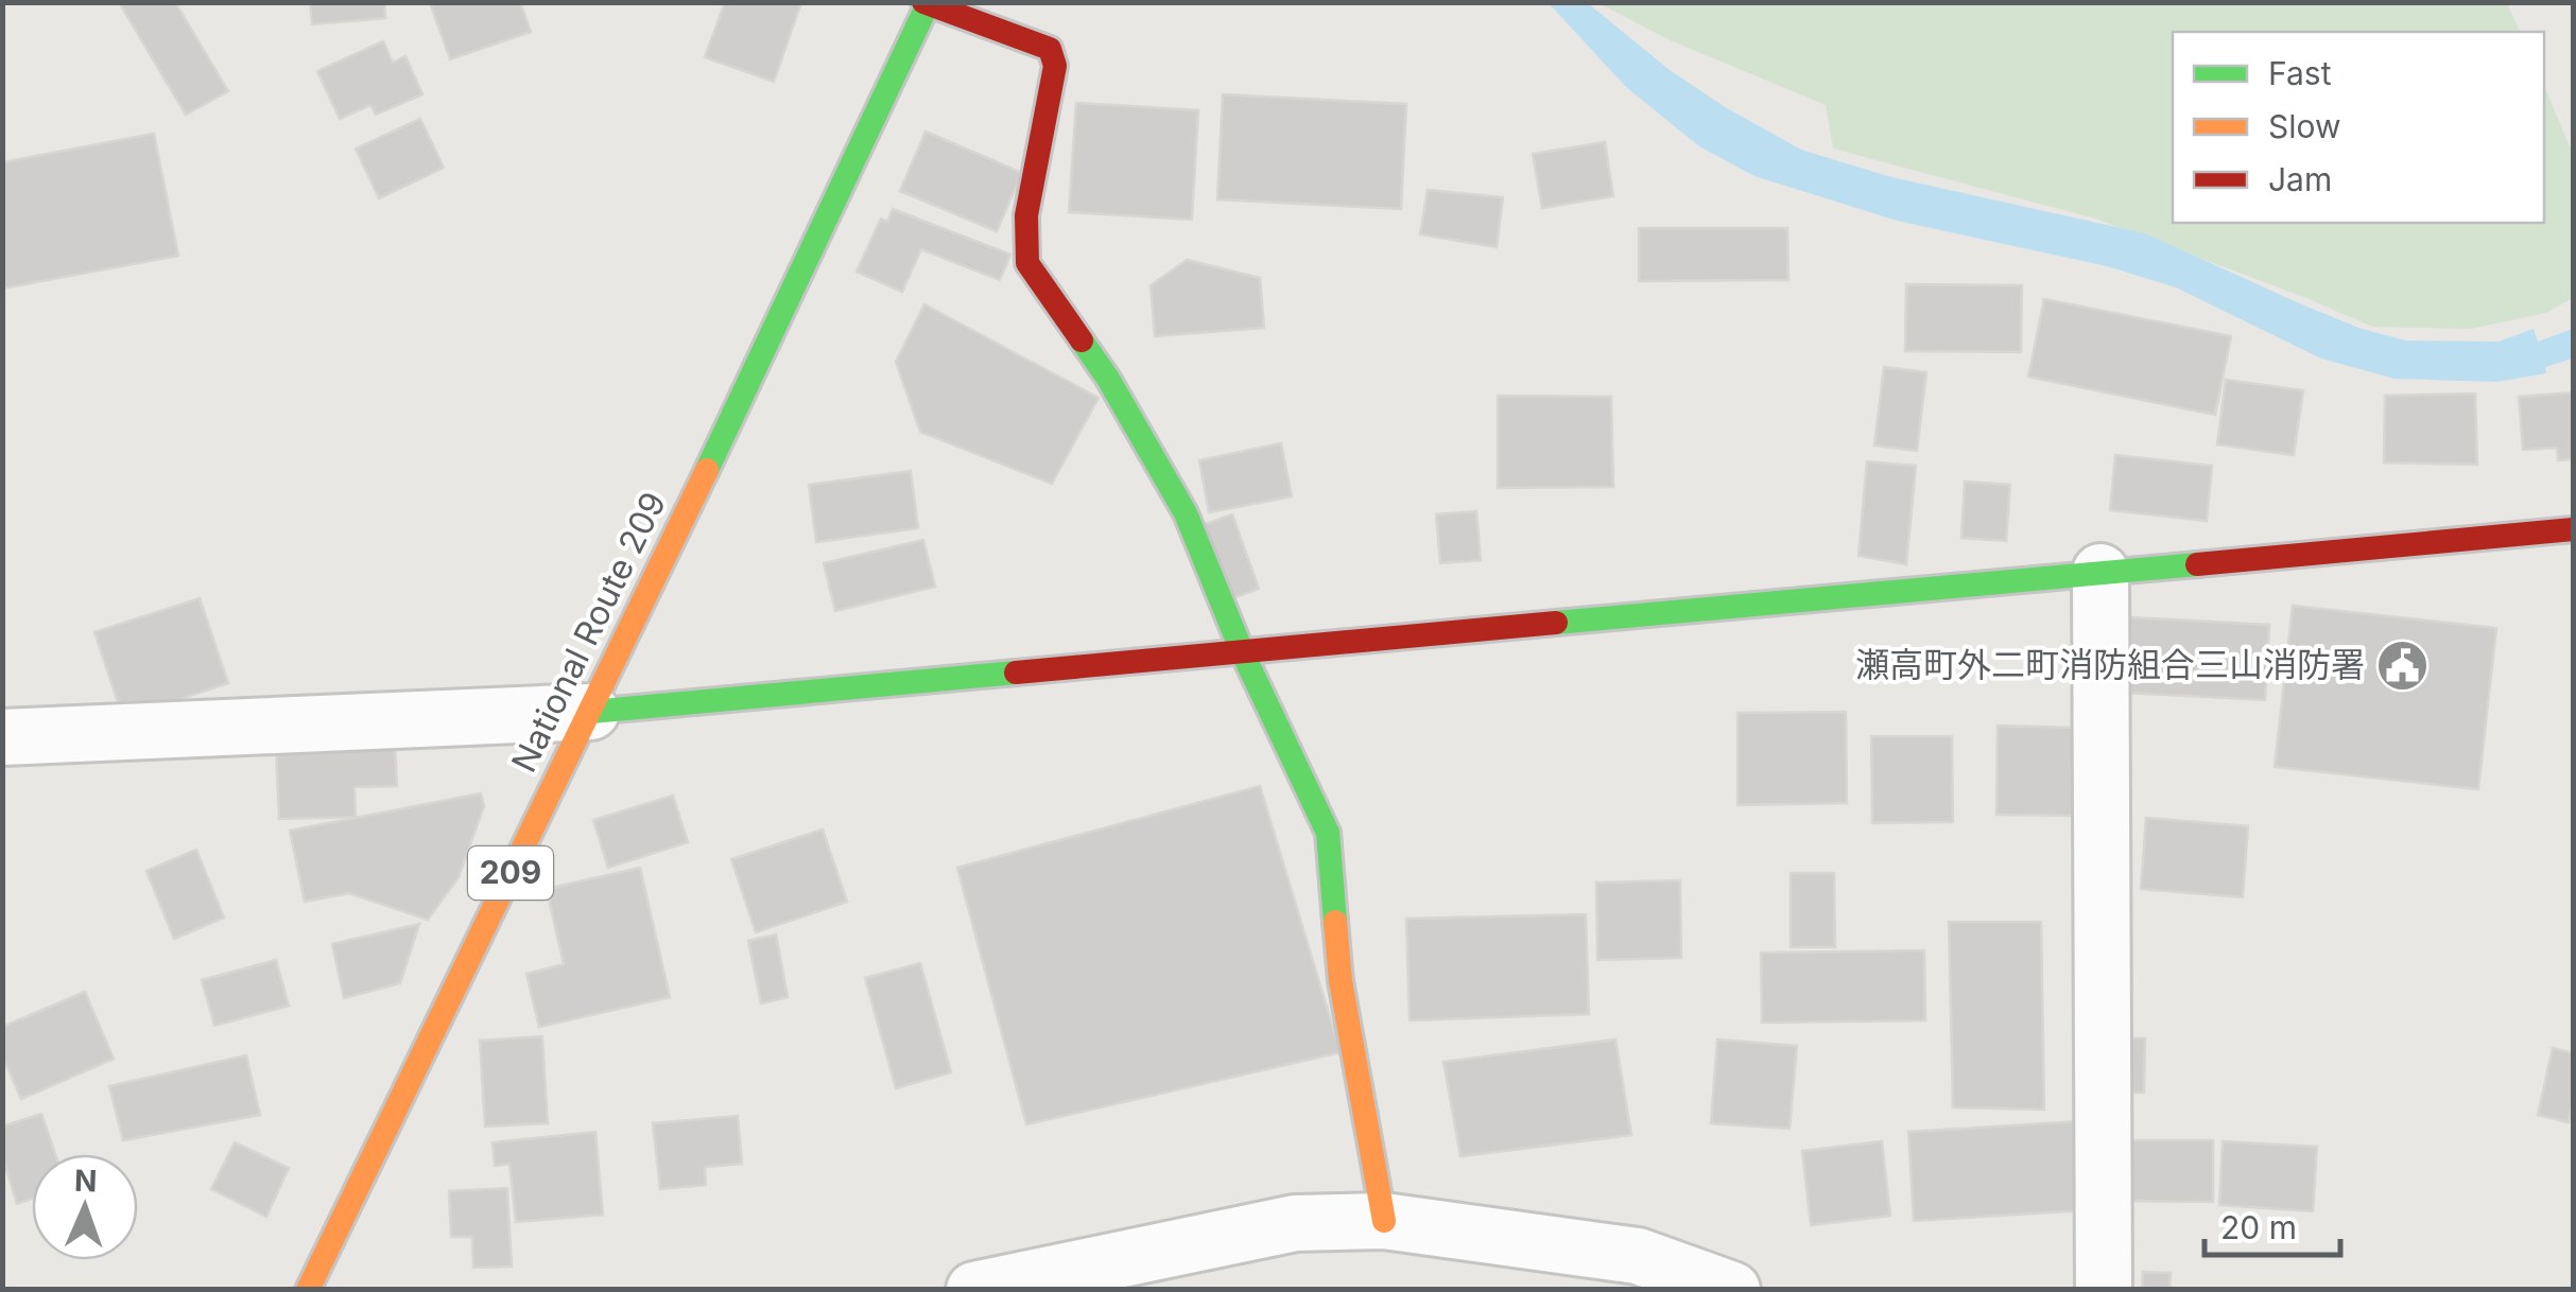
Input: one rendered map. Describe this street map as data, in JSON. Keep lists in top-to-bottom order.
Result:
{
  "streets": {
    "main road": ["National Route 209", "209"]
  },
  "places": {
    "public building": ["瀬高町外二町消防組合三山消防署"]
  },
  "legend": ["Fast", "Slow", "Jam"],
  "scale_bar": "20 m",
  "north": "top"
}
